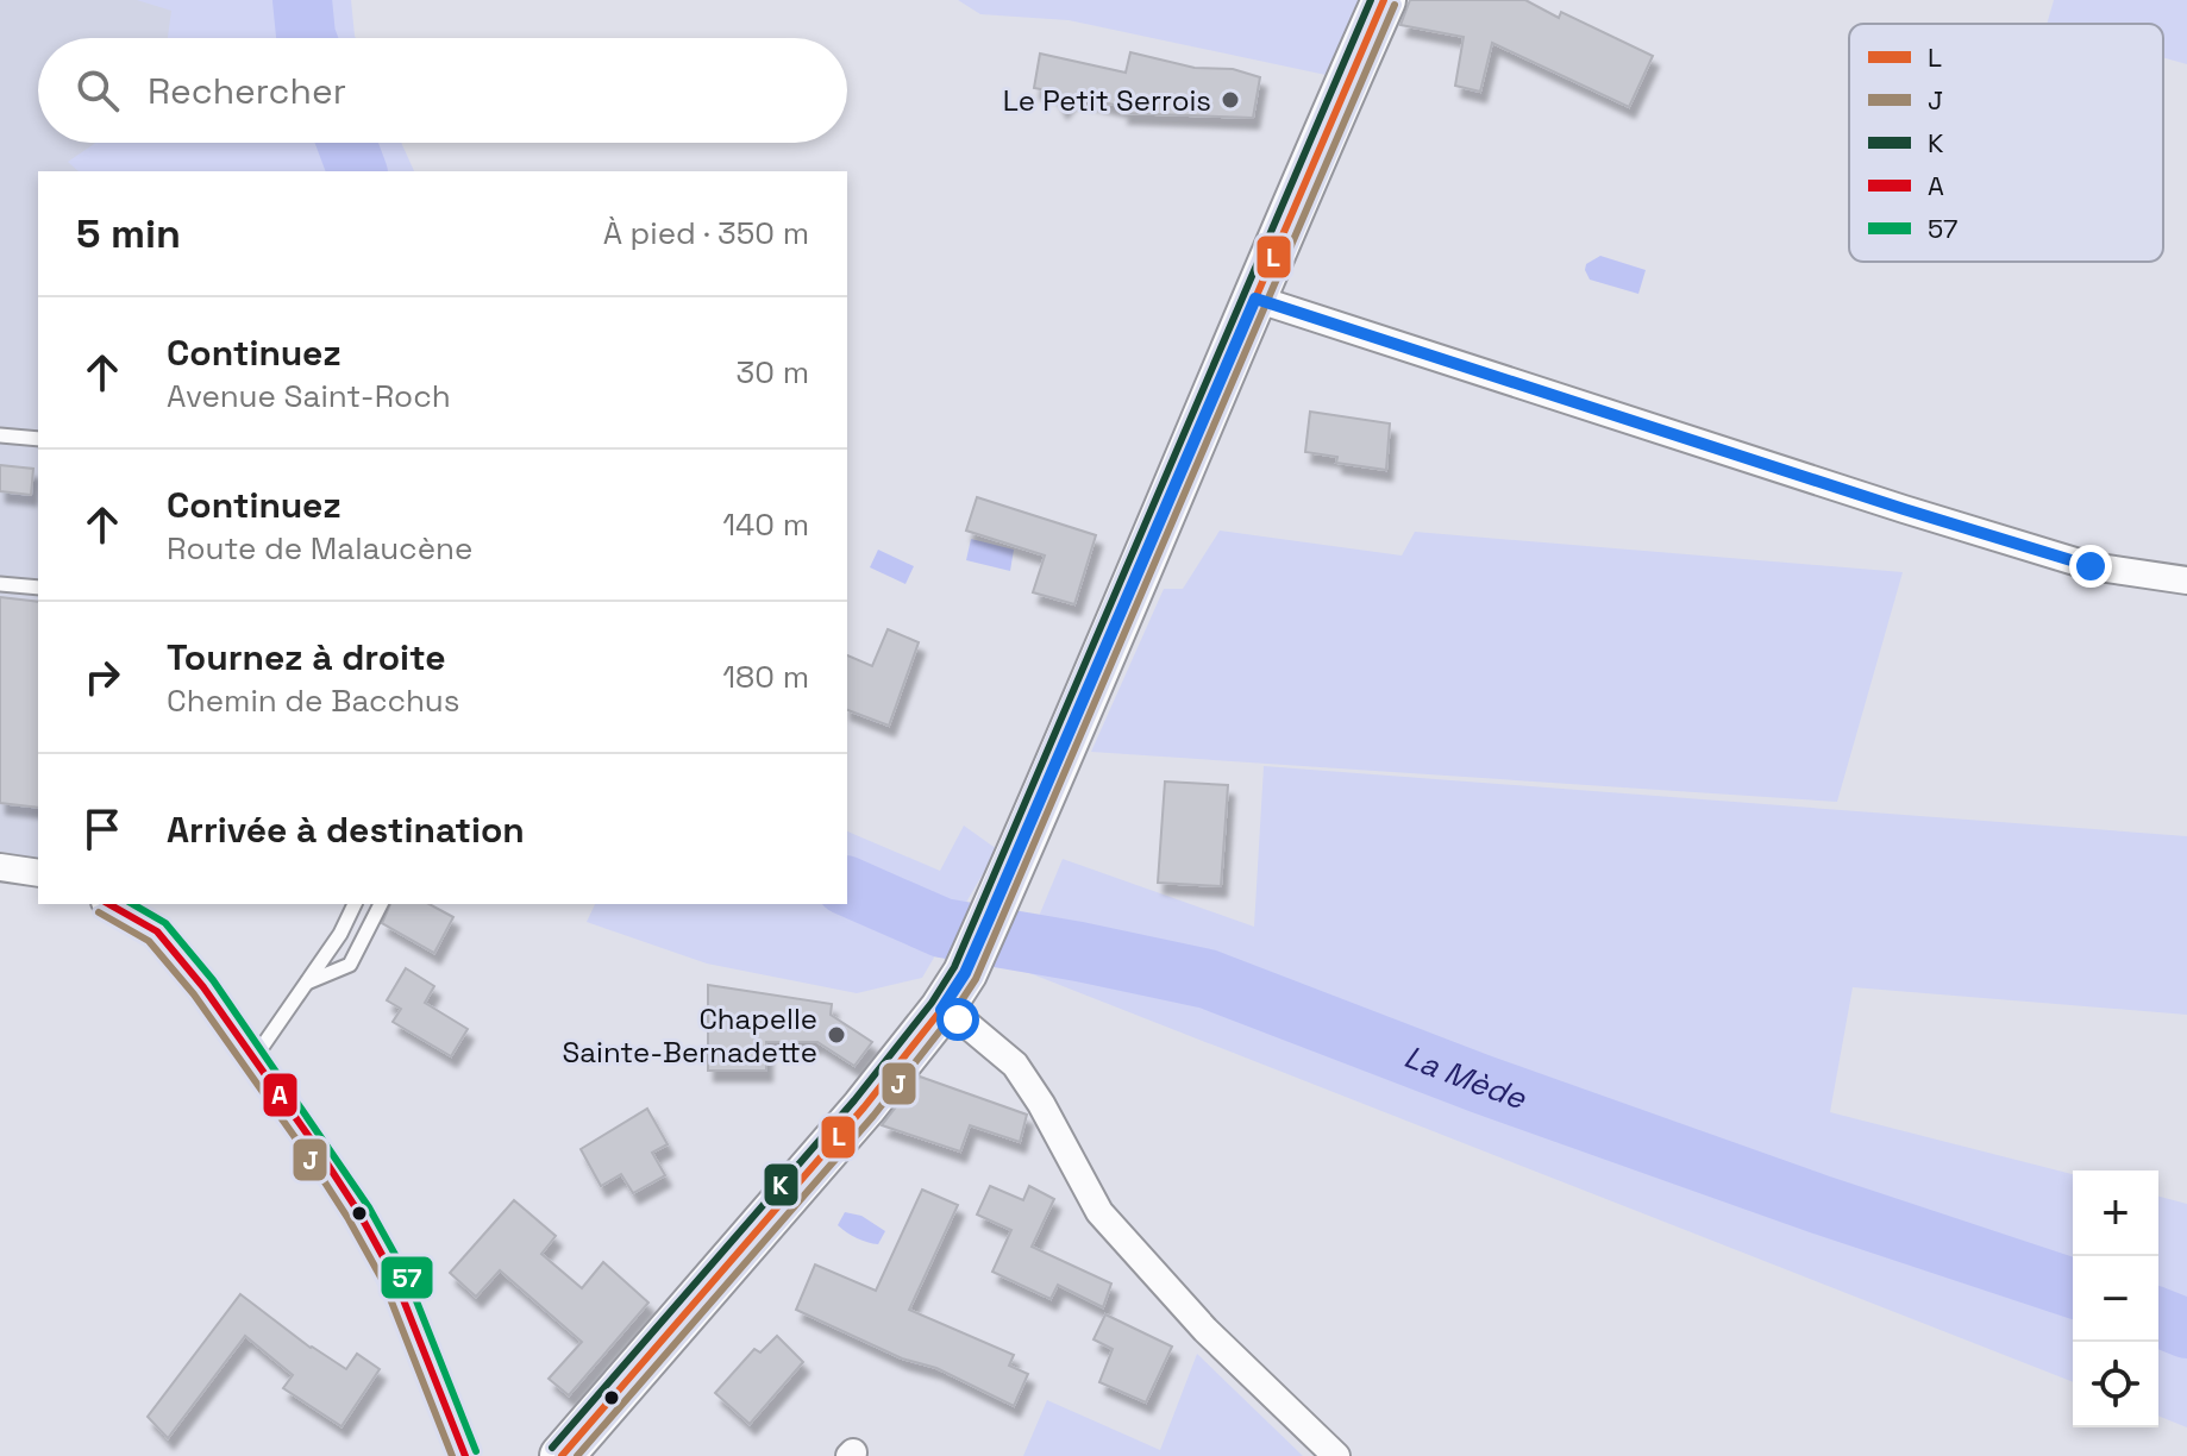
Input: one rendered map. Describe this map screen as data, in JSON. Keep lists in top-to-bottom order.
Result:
{
  "water": ["La Mède"],
  "places": ["Le Petit Serrois", "Chapelle Sainte-Bernadette"],
  "lines": [
    "transit line L",
    "transit line K",
    "transit line J",
    "transit line A",
    "transit line 57"
  ],
  "legend": [
    "L",
    "J",
    "K",
    "A",
    "57"
  ],
  "page": {
    "search": "Rechercher",
    "heading": ["5 min", "À pied · 350 m"],
    "list": [
      ["Continuez", "Avenue Saint-Roch", "30 m"],
      ["Continuez", "Route de Malaucène", "140 m"],
      ["Tournez à droite", "Chemin de Bacchus", "180 m"],
      "Arrivée à destination"
    ],
    "map_buttons": ["+", "−"]
  }
}
